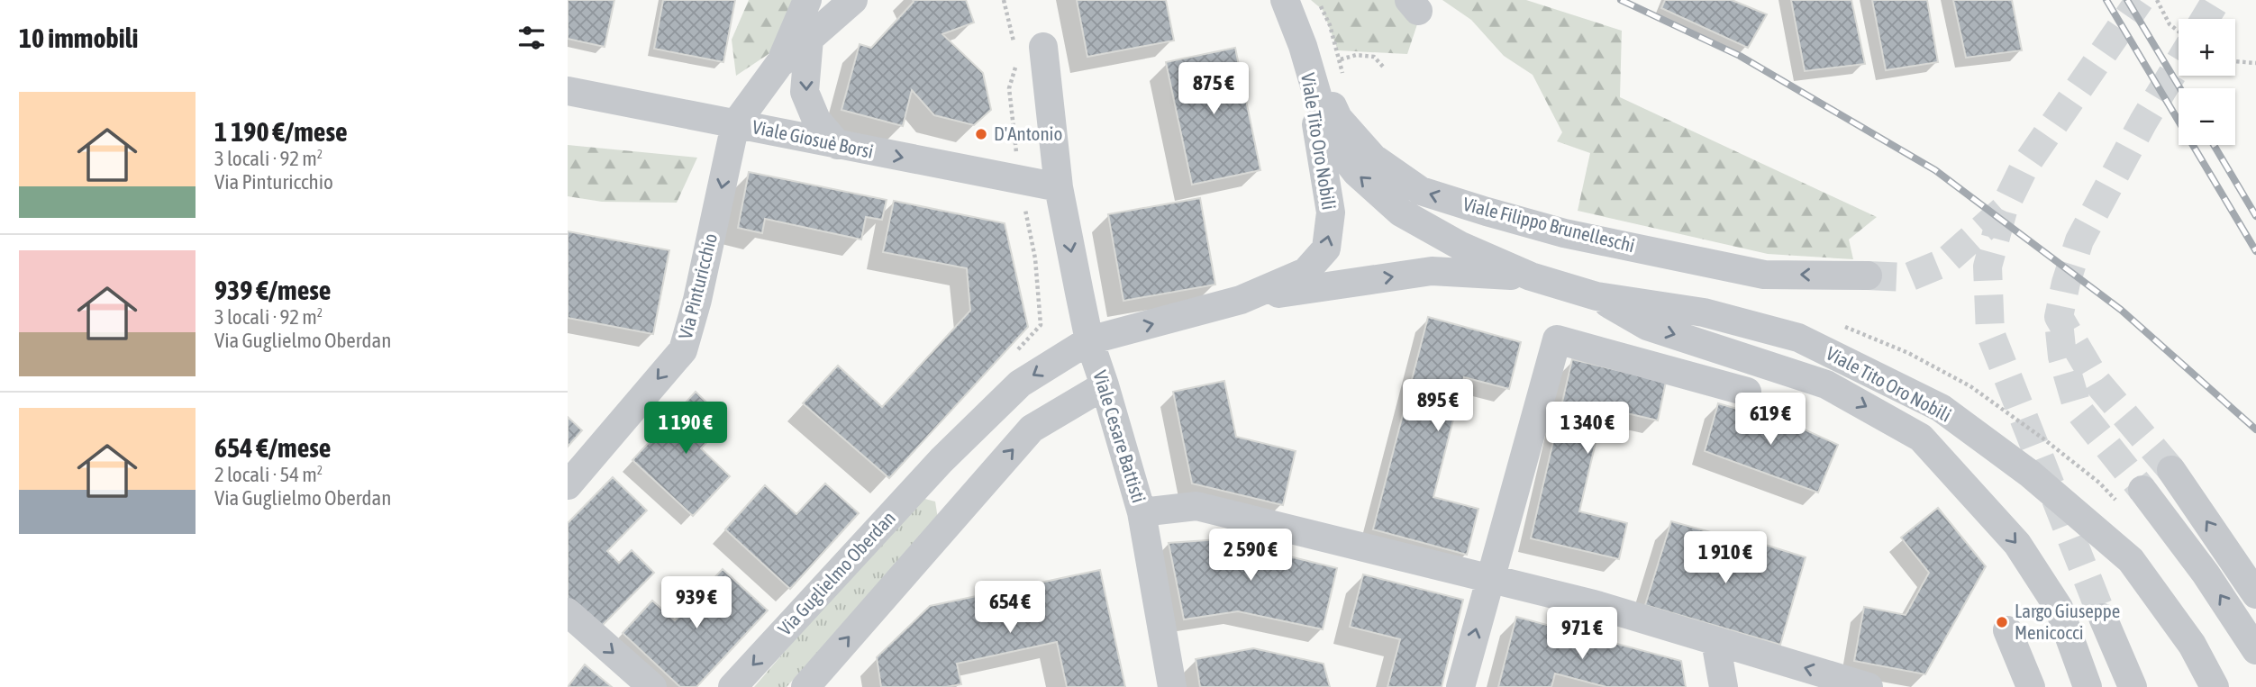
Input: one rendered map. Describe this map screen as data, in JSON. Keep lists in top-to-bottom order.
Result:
{
  "streets": {
    "street": [
      "Viale Giosuè Borsi",
      "Viale Tito Oro Nobili",
      "Viale Filippo Brunelleschi",
      "Via Pinturicchio",
      "Viale Cesare Battisti",
      "Via Guglielmo Oberdan"
    ]
  },
  "crossings": [
    ["Viale Giosuè Borsi", "Via Pinturicchio"],
    ["Viale Giosuè Borsi", "Viale Cesare Battisti"],
    ["Viale Tito Oro Nobili", "Viale Filippo Brunelleschi"],
    ["Viale Tito Oro Nobili", "Viale Cesare Battisti"],
    ["Viale Tito Oro Nobili", "Via Guglielmo Oberdan"],
    ["Viale Cesare Battisti", "Via Guglielmo Oberdan"]
  ],
  "one_way": ["Viale Giosuè Borsi", "Via Pinturicchio"],
  "places": ["D'Antonio", "Largo Giuseppe Menicocci"],
  "page": {
    "heading": "10 immobili",
    "map_buttons": ["+", "−"],
    "price": [
      "875 €",
      "895 €",
      "619 €",
      "1 190 €",
      "1 340 €",
      "2 590 €",
      "1 910 €",
      "939 €",
      "654 €",
      "971 €"
    ],
    "list": [
      {
        "name": "1 190 €/mese",
        "note": "3 locali · 92 m² · Via Pinturicchio"
      },
      {
        "name": "939 €/mese",
        "note": "3 locali · 92 m² · Via Guglielmo Oberdan"
      },
      {
        "name": "654 €/mese",
        "note": "2 locali · 54 m² · Via Guglielmo Oberdan"
      }
    ]
  }
}
